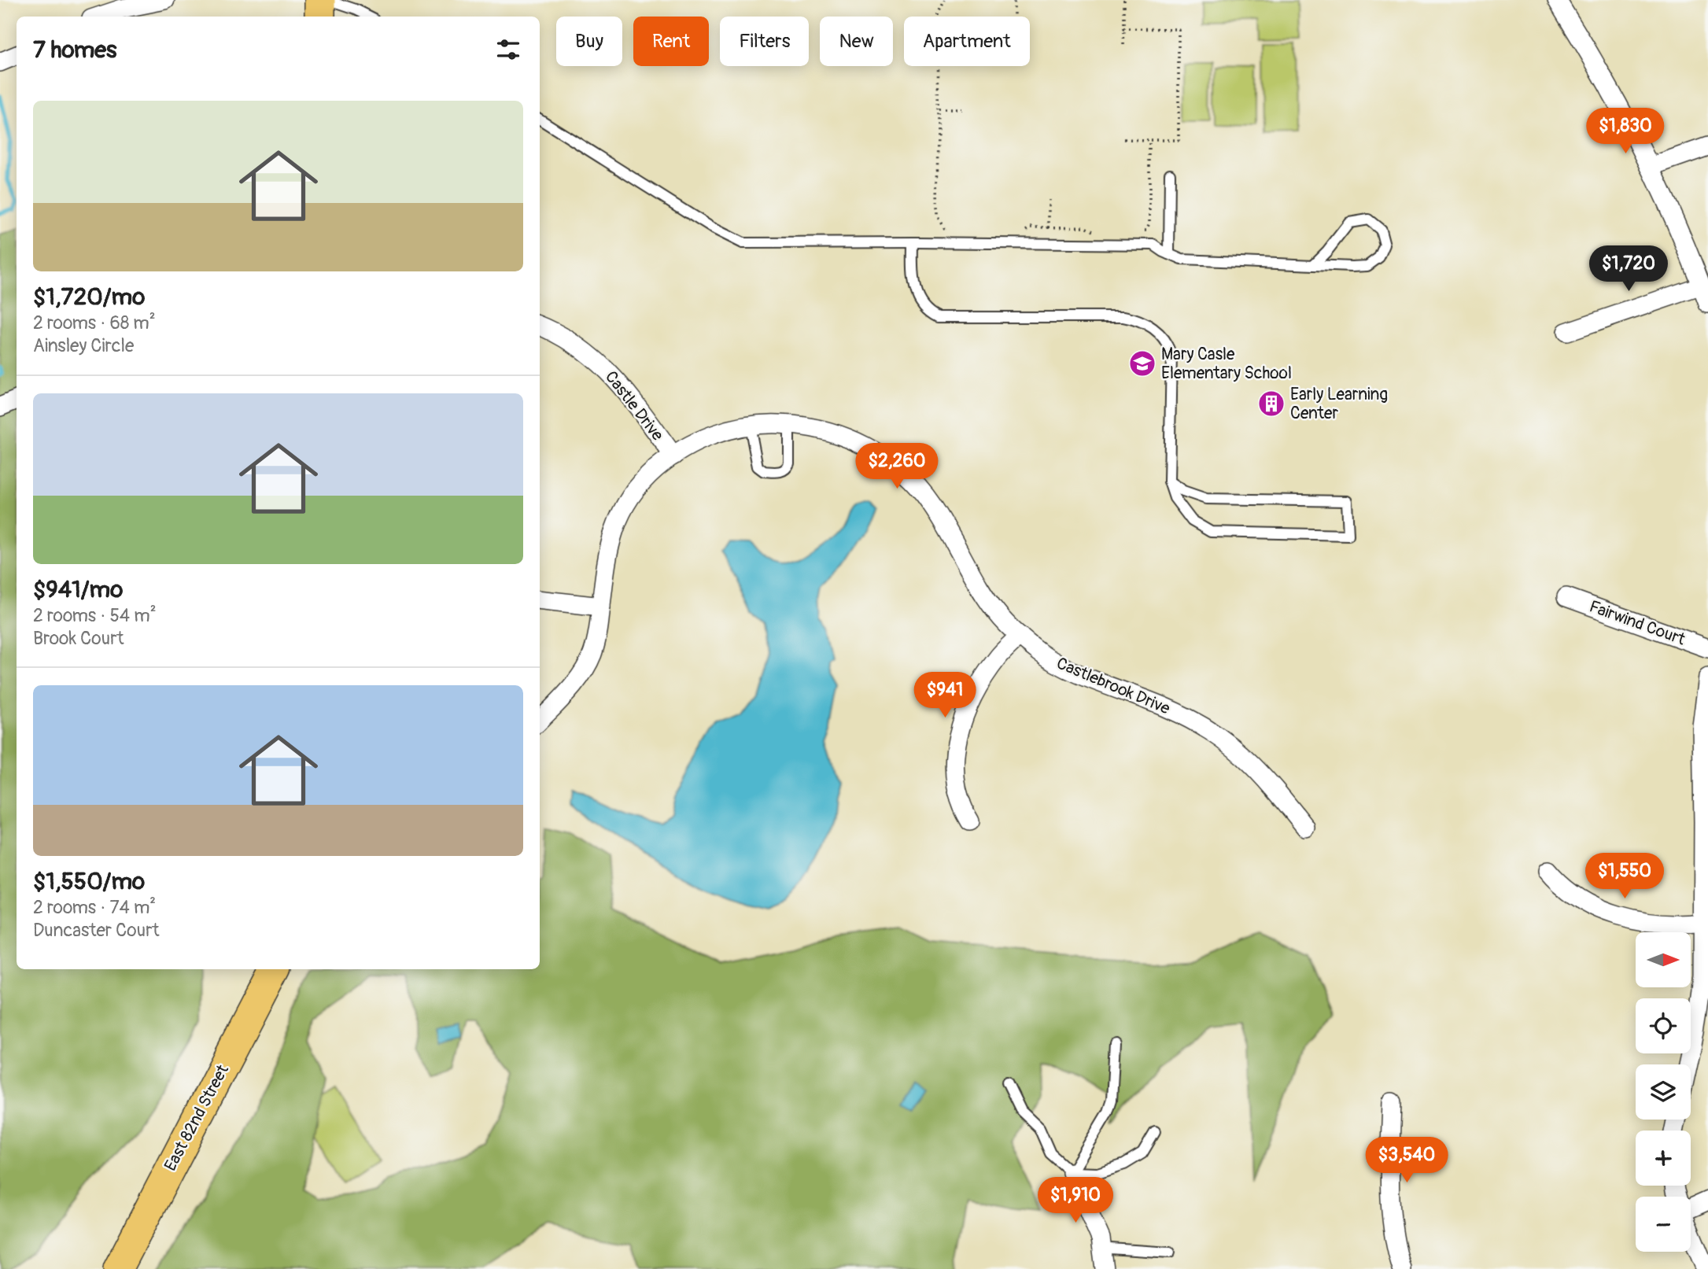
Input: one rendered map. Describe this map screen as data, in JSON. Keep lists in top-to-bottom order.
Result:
{
  "streets": {
    "main road": ["East 82nd Street"],
    "street": ["Castle Drive", "Fairwind Court", "Castlebrook Drive"]
  },
  "crossings": [
    ["Castle Drive", "Castlebrook Drive"]
  ],
  "places": {
    "school or university": ["Mary Casle Elementary School"],
    "building": ["Early Learning Center"]
  },
  "north": "right",
  "page": {
    "chip": [
      "Buy",
      "Rent",
      "Filters",
      "New",
      "Apartment"
    ],
    "heading": "7 homes",
    "list": [
      {
        "name": "$1,720/mo",
        "note": "2 rooms · 68 m² · Ainsley Circle"
      },
      {
        "name": "$941/mo",
        "note": "2 rooms · 54 m² · Brook Court"
      },
      {
        "name": "$1,550/mo",
        "note": "2 rooms · 74 m² · Duncaster Court"
      }
    ],
    "price": [
      "$1,830",
      "$1,720",
      "$2,260",
      "$941",
      "$1,550",
      "$3,540",
      "$1,910"
    ],
    "map_buttons": ["+", "−"]
  }
}
